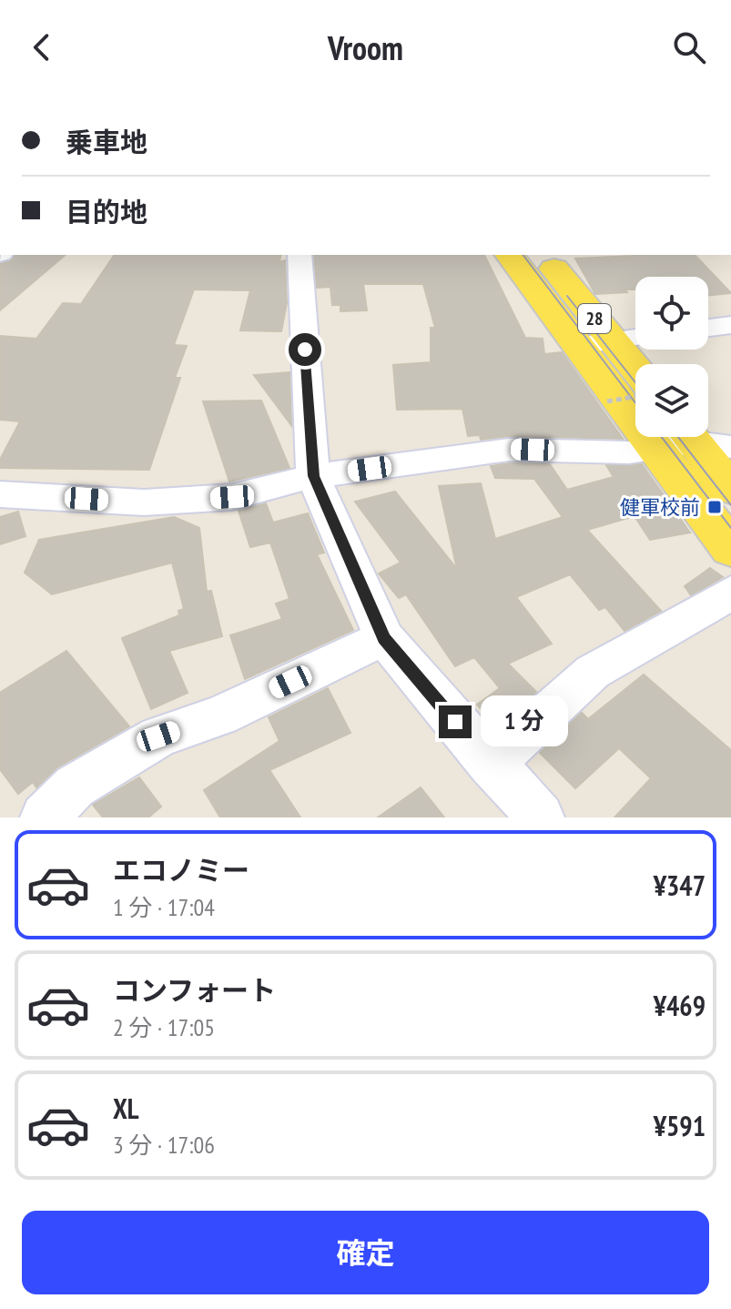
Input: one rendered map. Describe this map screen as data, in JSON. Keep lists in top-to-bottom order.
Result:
{
  "streets": {
    "main road": ["28"]
  },
  "places": {
    "transit": ["健軍校前"]
  },
  "page": {
    "header": "Vroom",
    "banner": ["乗車地", "目的地"],
    "bubble": "1 分",
    "list": [
      {
        "name": "エコノミー",
        "note": "1 分 · 17:04",
        "value": "¥347"
      },
      {
        "name": "コンフォート",
        "note": "2 分 · 17:05",
        "value": "¥469"
      },
      {
        "name": "XL",
        "note": "3 分 · 17:06",
        "value": "¥591"
      }
    ],
    "buttons": "確定"
  }
}
